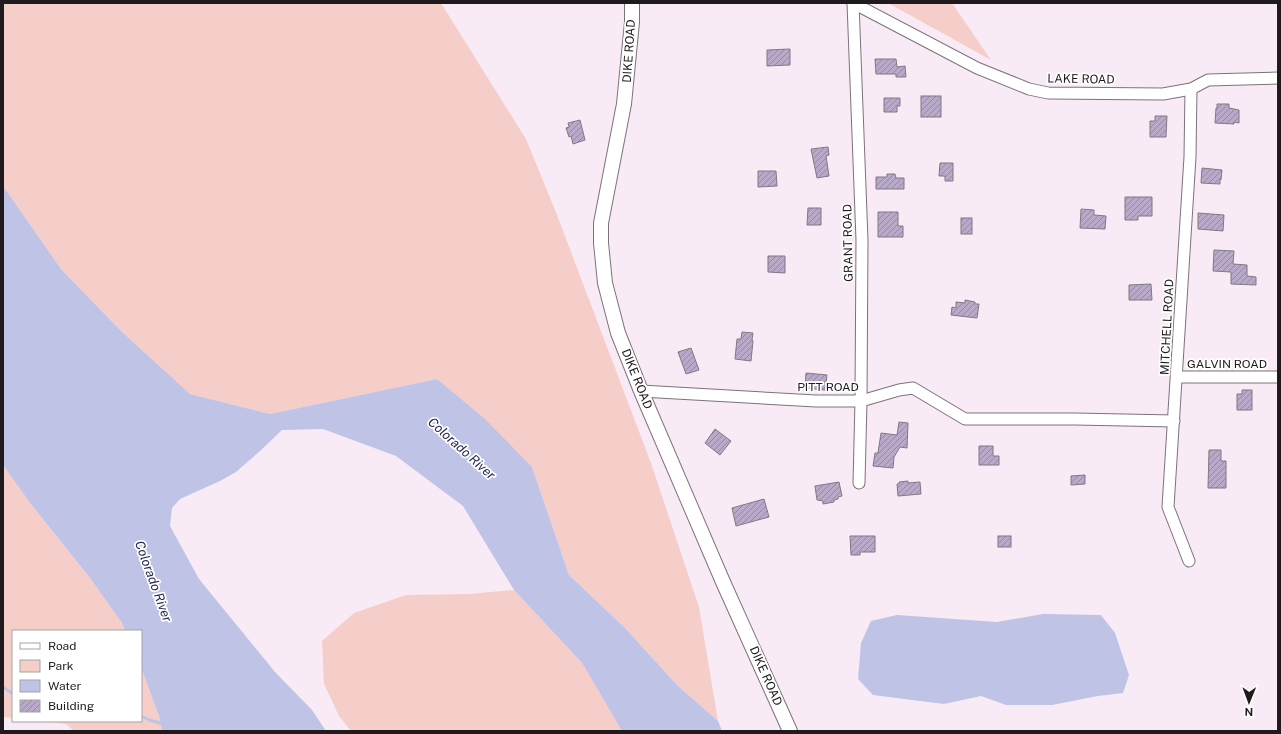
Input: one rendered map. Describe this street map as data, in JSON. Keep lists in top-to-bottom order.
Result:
{
  "streets": {
    "street": [
      "DIKE ROAD",
      "LAKE ROAD",
      "GRANT ROAD",
      "MITCHELL ROAD",
      "GALVIN ROAD",
      "PITT ROAD"
    ]
  },
  "crossings": [
    ["DIKE ROAD", "PITT ROAD"],
    ["LAKE ROAD", "GRANT ROAD"],
    ["LAKE ROAD", "MITCHELL ROAD"],
    ["GRANT ROAD", "PITT ROAD"],
    ["MITCHELL ROAD", "GALVIN ROAD"],
    ["MITCHELL ROAD", "PITT ROAD"]
  ],
  "water": ["Colorado River"],
  "legend": [
    "Road",
    "Park",
    "Water",
    "Building"
  ],
  "north": "bottom"
}
